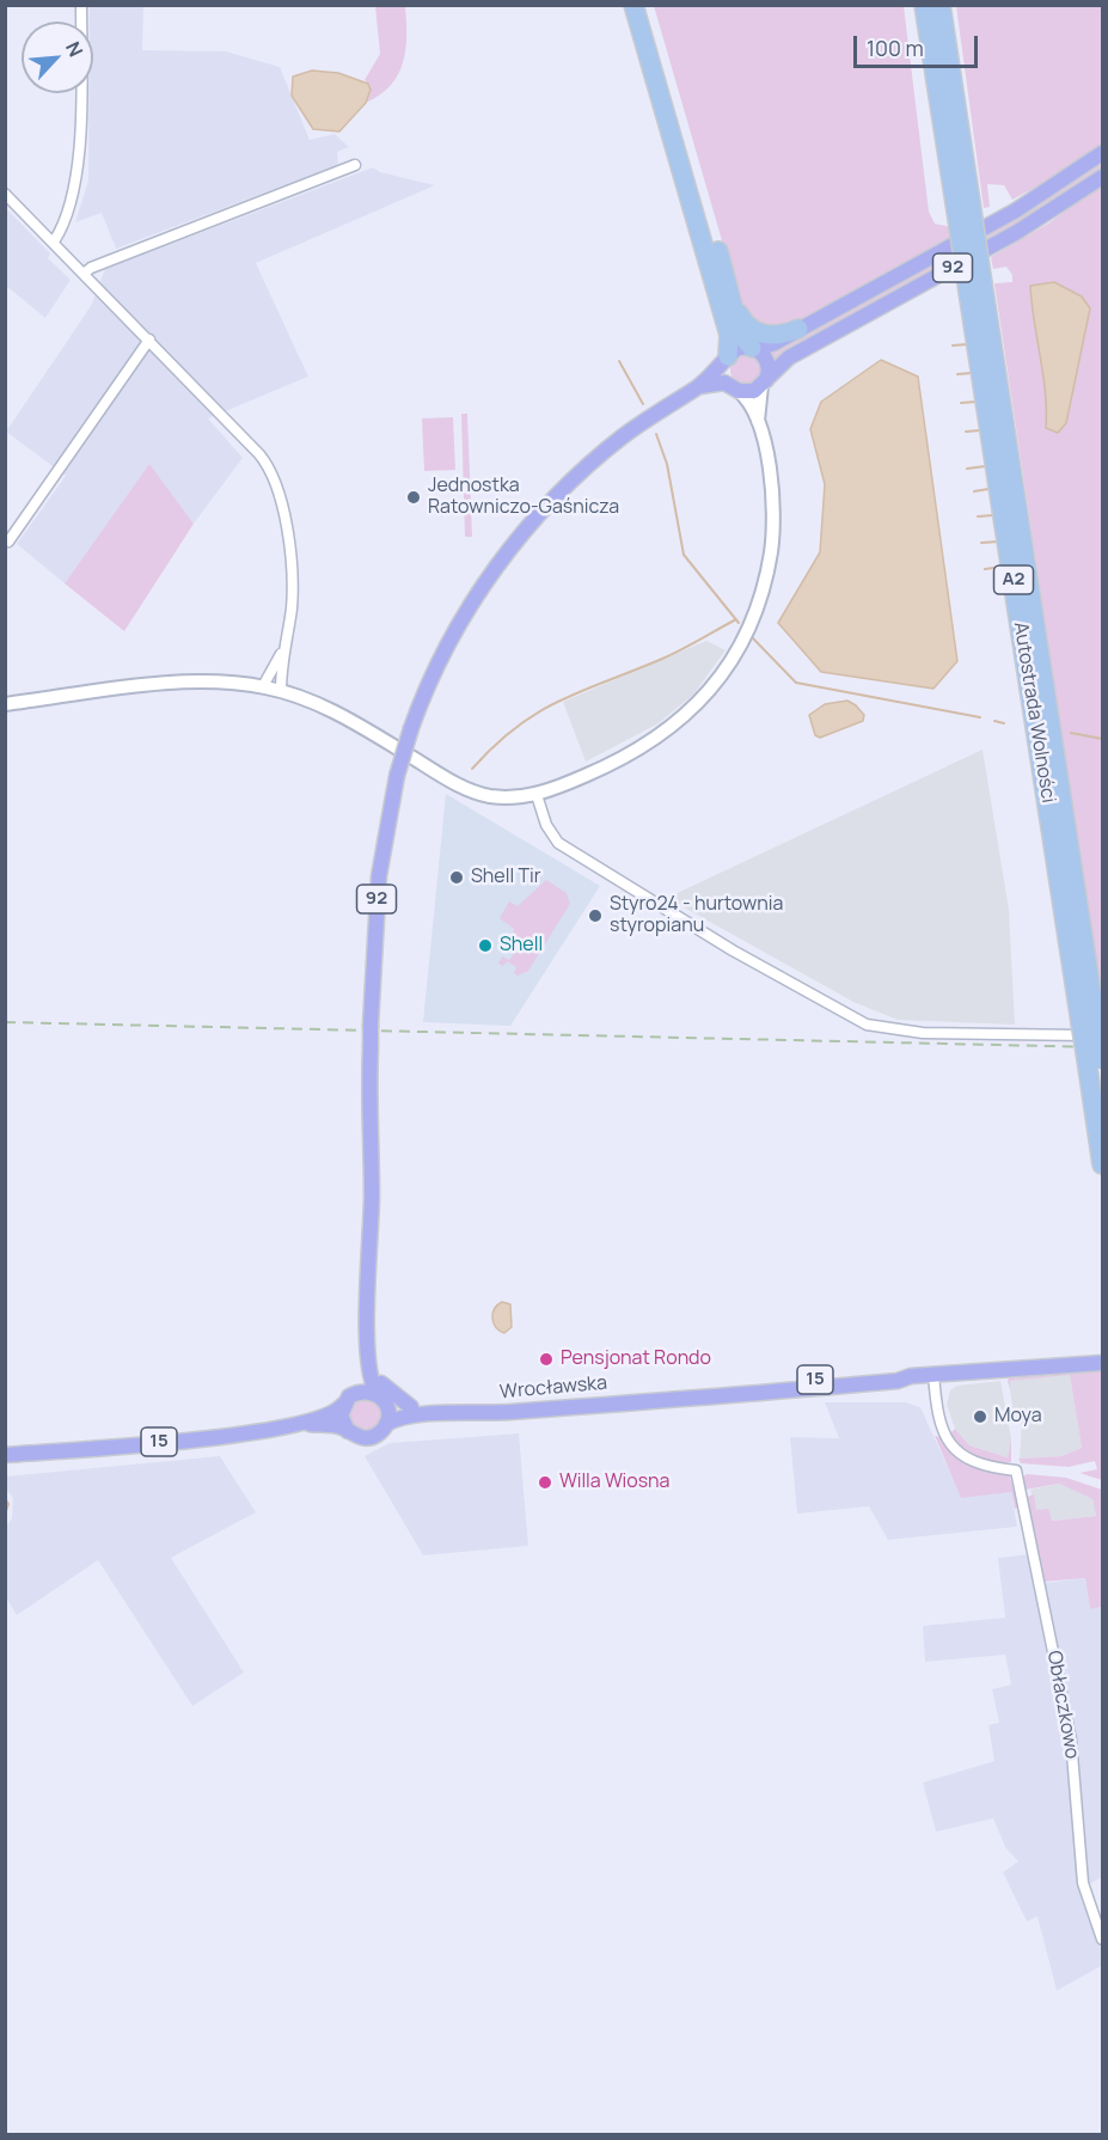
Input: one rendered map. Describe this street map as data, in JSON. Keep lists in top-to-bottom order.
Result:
{
  "streets": {
    "highway": ["A2", "Autostrada Wolności"],
    "main road": ["92", "15", "Wrocławska"],
    "street": ["Obłaczkowo"]
  },
  "crossings": [
    ["92", "15"],
    ["92", "Wrocławska"],
    ["A2", "Autostrada Wolności"],
    ["15", "Wrocławska"],
    ["Wrocławska", "Obłaczkowo"]
  ],
  "places": [
    "Jednostka Ratowniczo-Gaśnicza",
    "Shell Tir",
    "Styro24 - hurtownia styropianu",
    "Shell",
    "Pensjonat Rondo",
    "Moya",
    "Willa Wiosna"
  ],
  "scale_bar": "100 m",
  "north": "top right"
}
